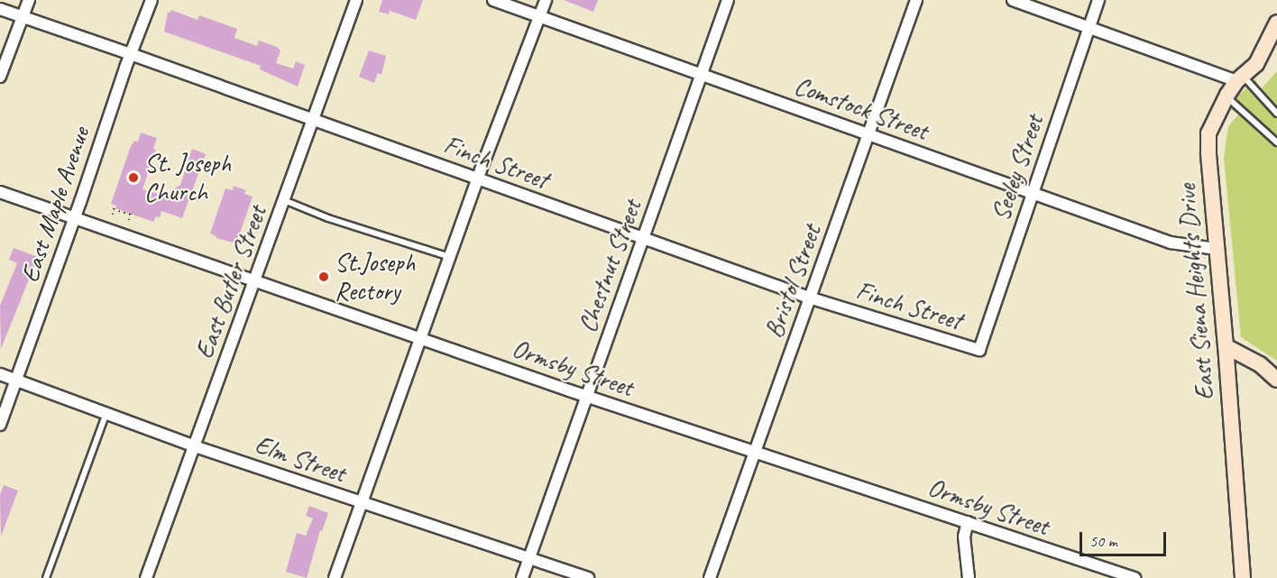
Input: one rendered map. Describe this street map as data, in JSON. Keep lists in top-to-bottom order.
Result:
{
  "streets": {
    "street": [
      "Comstock Street",
      "Finch Street",
      "Seeley Street",
      "East Maple Avenue",
      "Chestnut Street",
      "Bristol Street",
      "East Butler Street",
      "East Siena Heights Drive",
      "Ormsby Street",
      "Elm Street"
    ]
  },
  "crossings": [
    ["Comstock Street", "Seeley Street"],
    ["Comstock Street", "Chestnut Street"],
    ["Comstock Street", "Bristol Street"],
    ["Comstock Street", "East Siena Heights Drive"],
    ["Finch Street", "Seeley Street"],
    ["Finch Street", "East Maple Avenue"],
    ["Finch Street", "Chestnut Street"],
    ["Finch Street", "Bristol Street"],
    ["Finch Street", "East Butler Street"],
    ["East Maple Avenue", "Ormsby Street"],
    ["East Maple Avenue", "Elm Street"],
    ["Chestnut Street", "Ormsby Street"],
    ["Chestnut Street", "Elm Street"],
    ["Bristol Street", "Ormsby Street"],
    ["East Butler Street", "Ormsby Street"],
    ["East Butler Street", "Elm Street"]
  ],
  "places": ["St. Joseph Church", "St.Joseph Rectory"],
  "scale_bar": "50 m"
}
